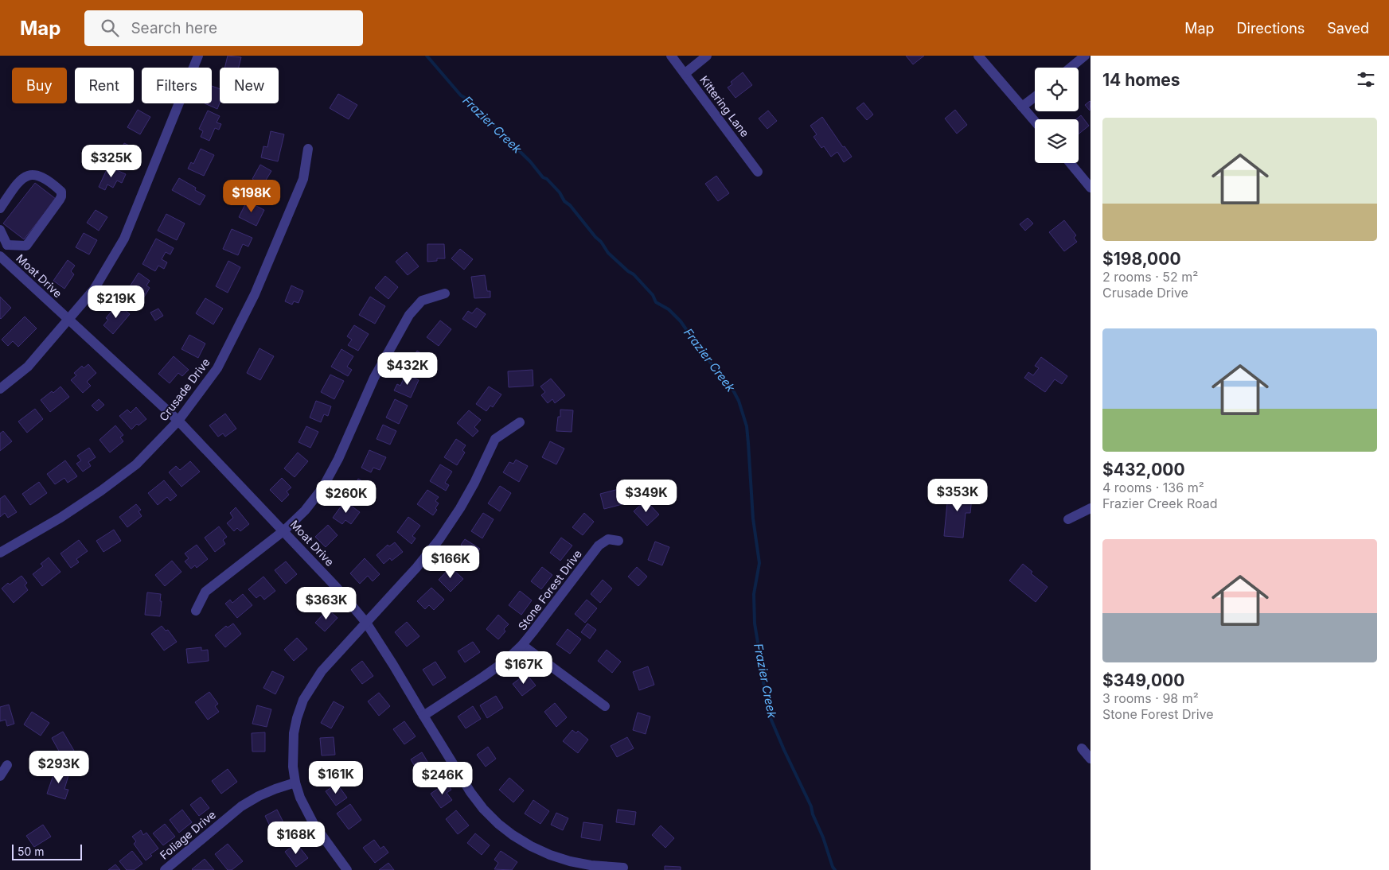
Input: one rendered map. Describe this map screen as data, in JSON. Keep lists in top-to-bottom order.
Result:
{
  "streets": {
    "street": [
      "Kittering Lane",
      "Moat Drive",
      "Crusade Drive",
      "Stone Forest Drive",
      "Foliage Drive"
    ]
  },
  "crossings": [
    ["Moat Drive", "Crusade Drive"],
    ["Moat Drive", "Stone Forest Drive"]
  ],
  "water": ["Frazier Creek"],
  "scale_bar": "50 m",
  "page": {
    "header": "Map",
    "search": "Search here",
    "nav": ["Map", "Directions", "Saved"],
    "heading": "14 homes",
    "chip": [
      "Buy",
      "Rent",
      "Filters",
      "New"
    ],
    "list": [
      {
        "name": "$198,000",
        "note": "2 rooms · 52 m² · Crusade Drive"
      },
      {
        "name": "$432,000",
        "note": "4 rooms · 136 m² · Frazier Creek Road"
      },
      {
        "name": "$349,000",
        "note": "3 rooms · 98 m² · Stone Forest Drive"
      }
    ],
    "price": [
      "$325K",
      "$198K",
      "$219K",
      "$432K",
      "$353K",
      "$349K",
      "$260K",
      "$166K",
      "$363K",
      "$167K",
      "$293K",
      "$161K",
      "$246K",
      "$168K"
    ],
    "scale": "50 m"
  }
}
